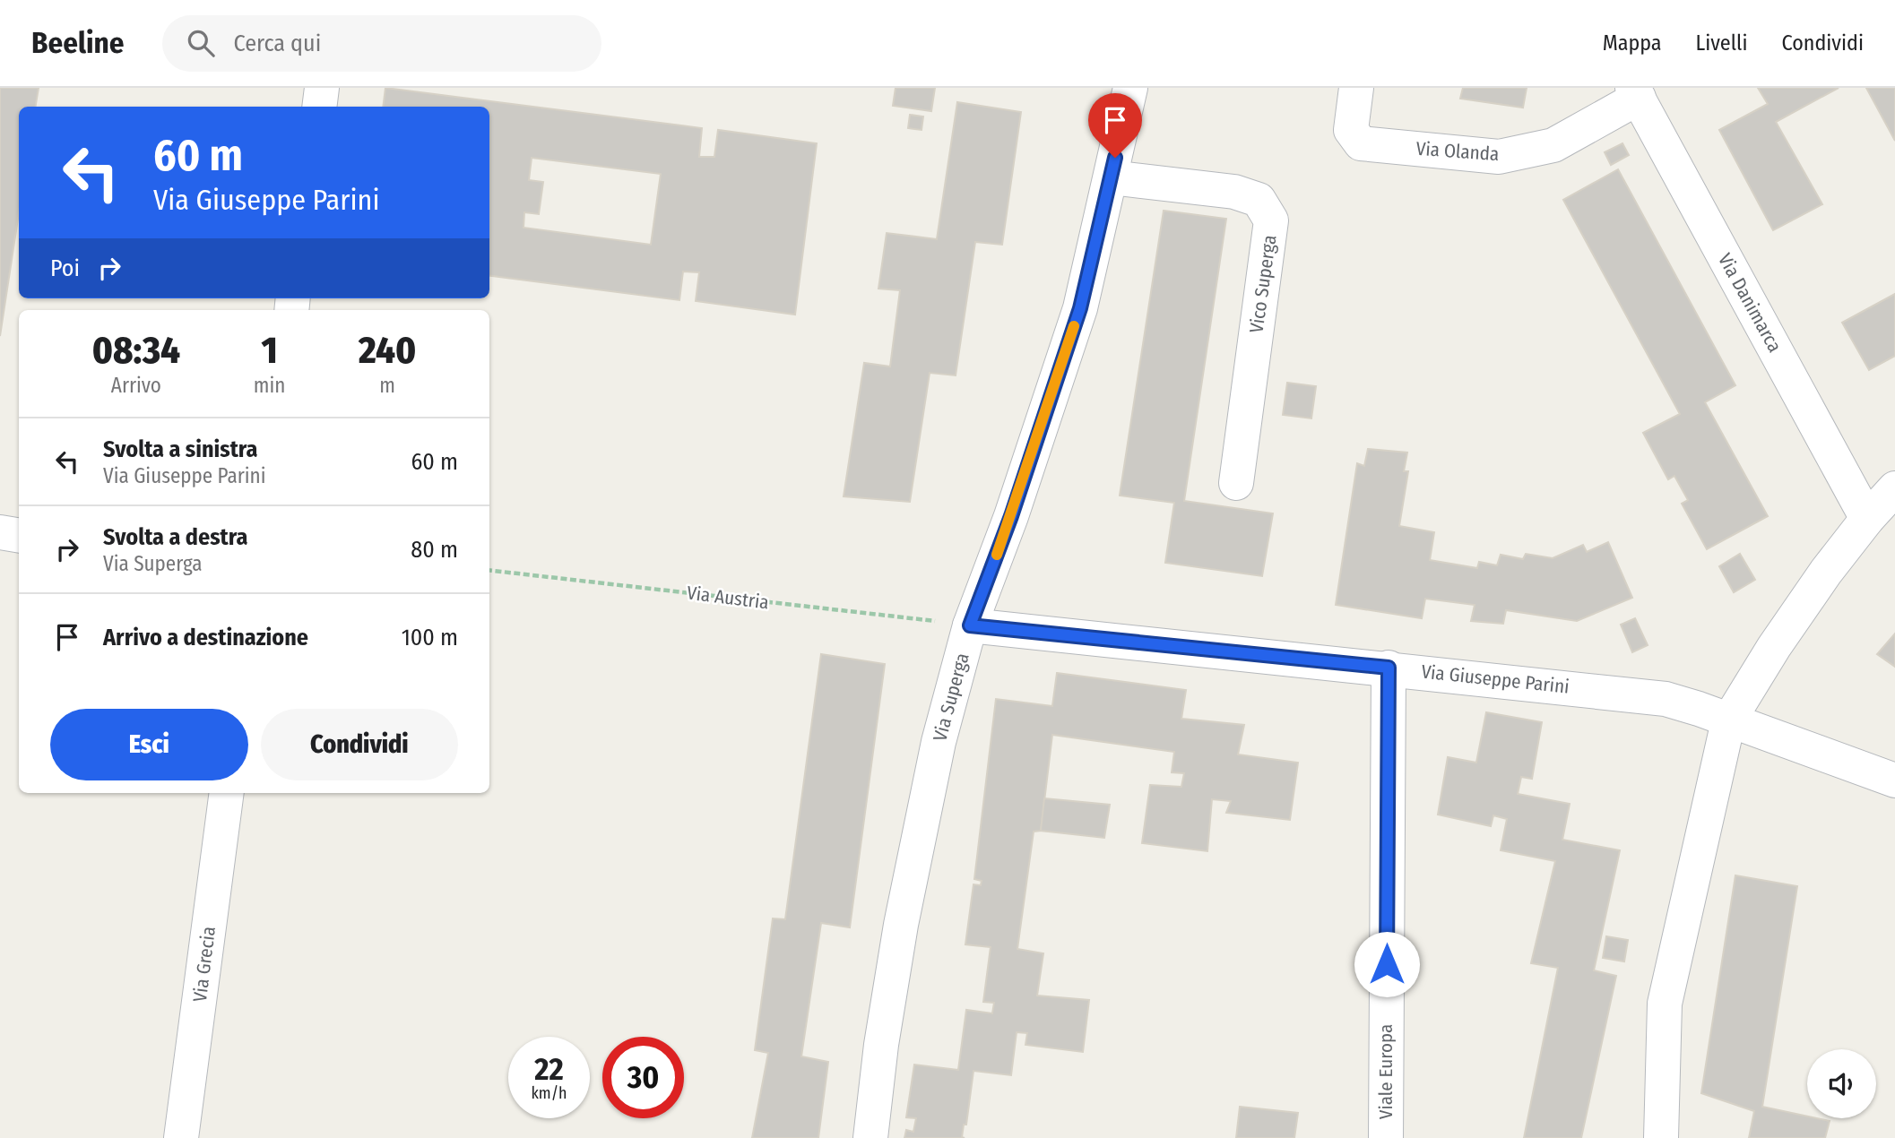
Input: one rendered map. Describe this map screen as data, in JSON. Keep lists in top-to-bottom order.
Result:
{
  "streets": {
    "street": [
      "Via Olanda",
      "Vico Superga",
      "Via Danimarca",
      "Via Giuseppe Parini",
      "Via Superga",
      "Via Grecia",
      "Viale Europa"
    ],
    "path": ["Via Austria"]
  },
  "crossings": [
    ["Via Olanda", "Via Danimarca"],
    ["Vico Superga", "Via Superga"],
    ["Via Austria", "Via Giuseppe Parini"],
    ["Via Austria", "Via Superga"],
    ["Via Giuseppe Parini", "Via Superga"],
    ["Via Giuseppe Parini", "Viale Europa"]
  ],
  "page": {
    "header": "Beeline",
    "search": "Cerca qui",
    "nav": ["Mappa", "Livelli", "Condividi"],
    "turn": ["60 m", "Via Giuseppe Parini"],
    "then": "Poi",
    "eta": [
      "08:34",
      "Arrivo",
      "1",
      "min",
      "240",
      "m"
    ],
    "list": [
      {
        "name": "Svolta a sinistra",
        "note": "Via Giuseppe Parini",
        "value": "60 m"
      },
      {
        "name": "Svolta a destra",
        "note": "Via Superga",
        "value": "80 m"
      },
      {
        "name": "Arrivo a destinazione",
        "value": "100 m"
      }
    ],
    "buttons": ["Esci", "Condividi"],
    "speed": "22 km/h",
    "limit": "30"
  }
}
